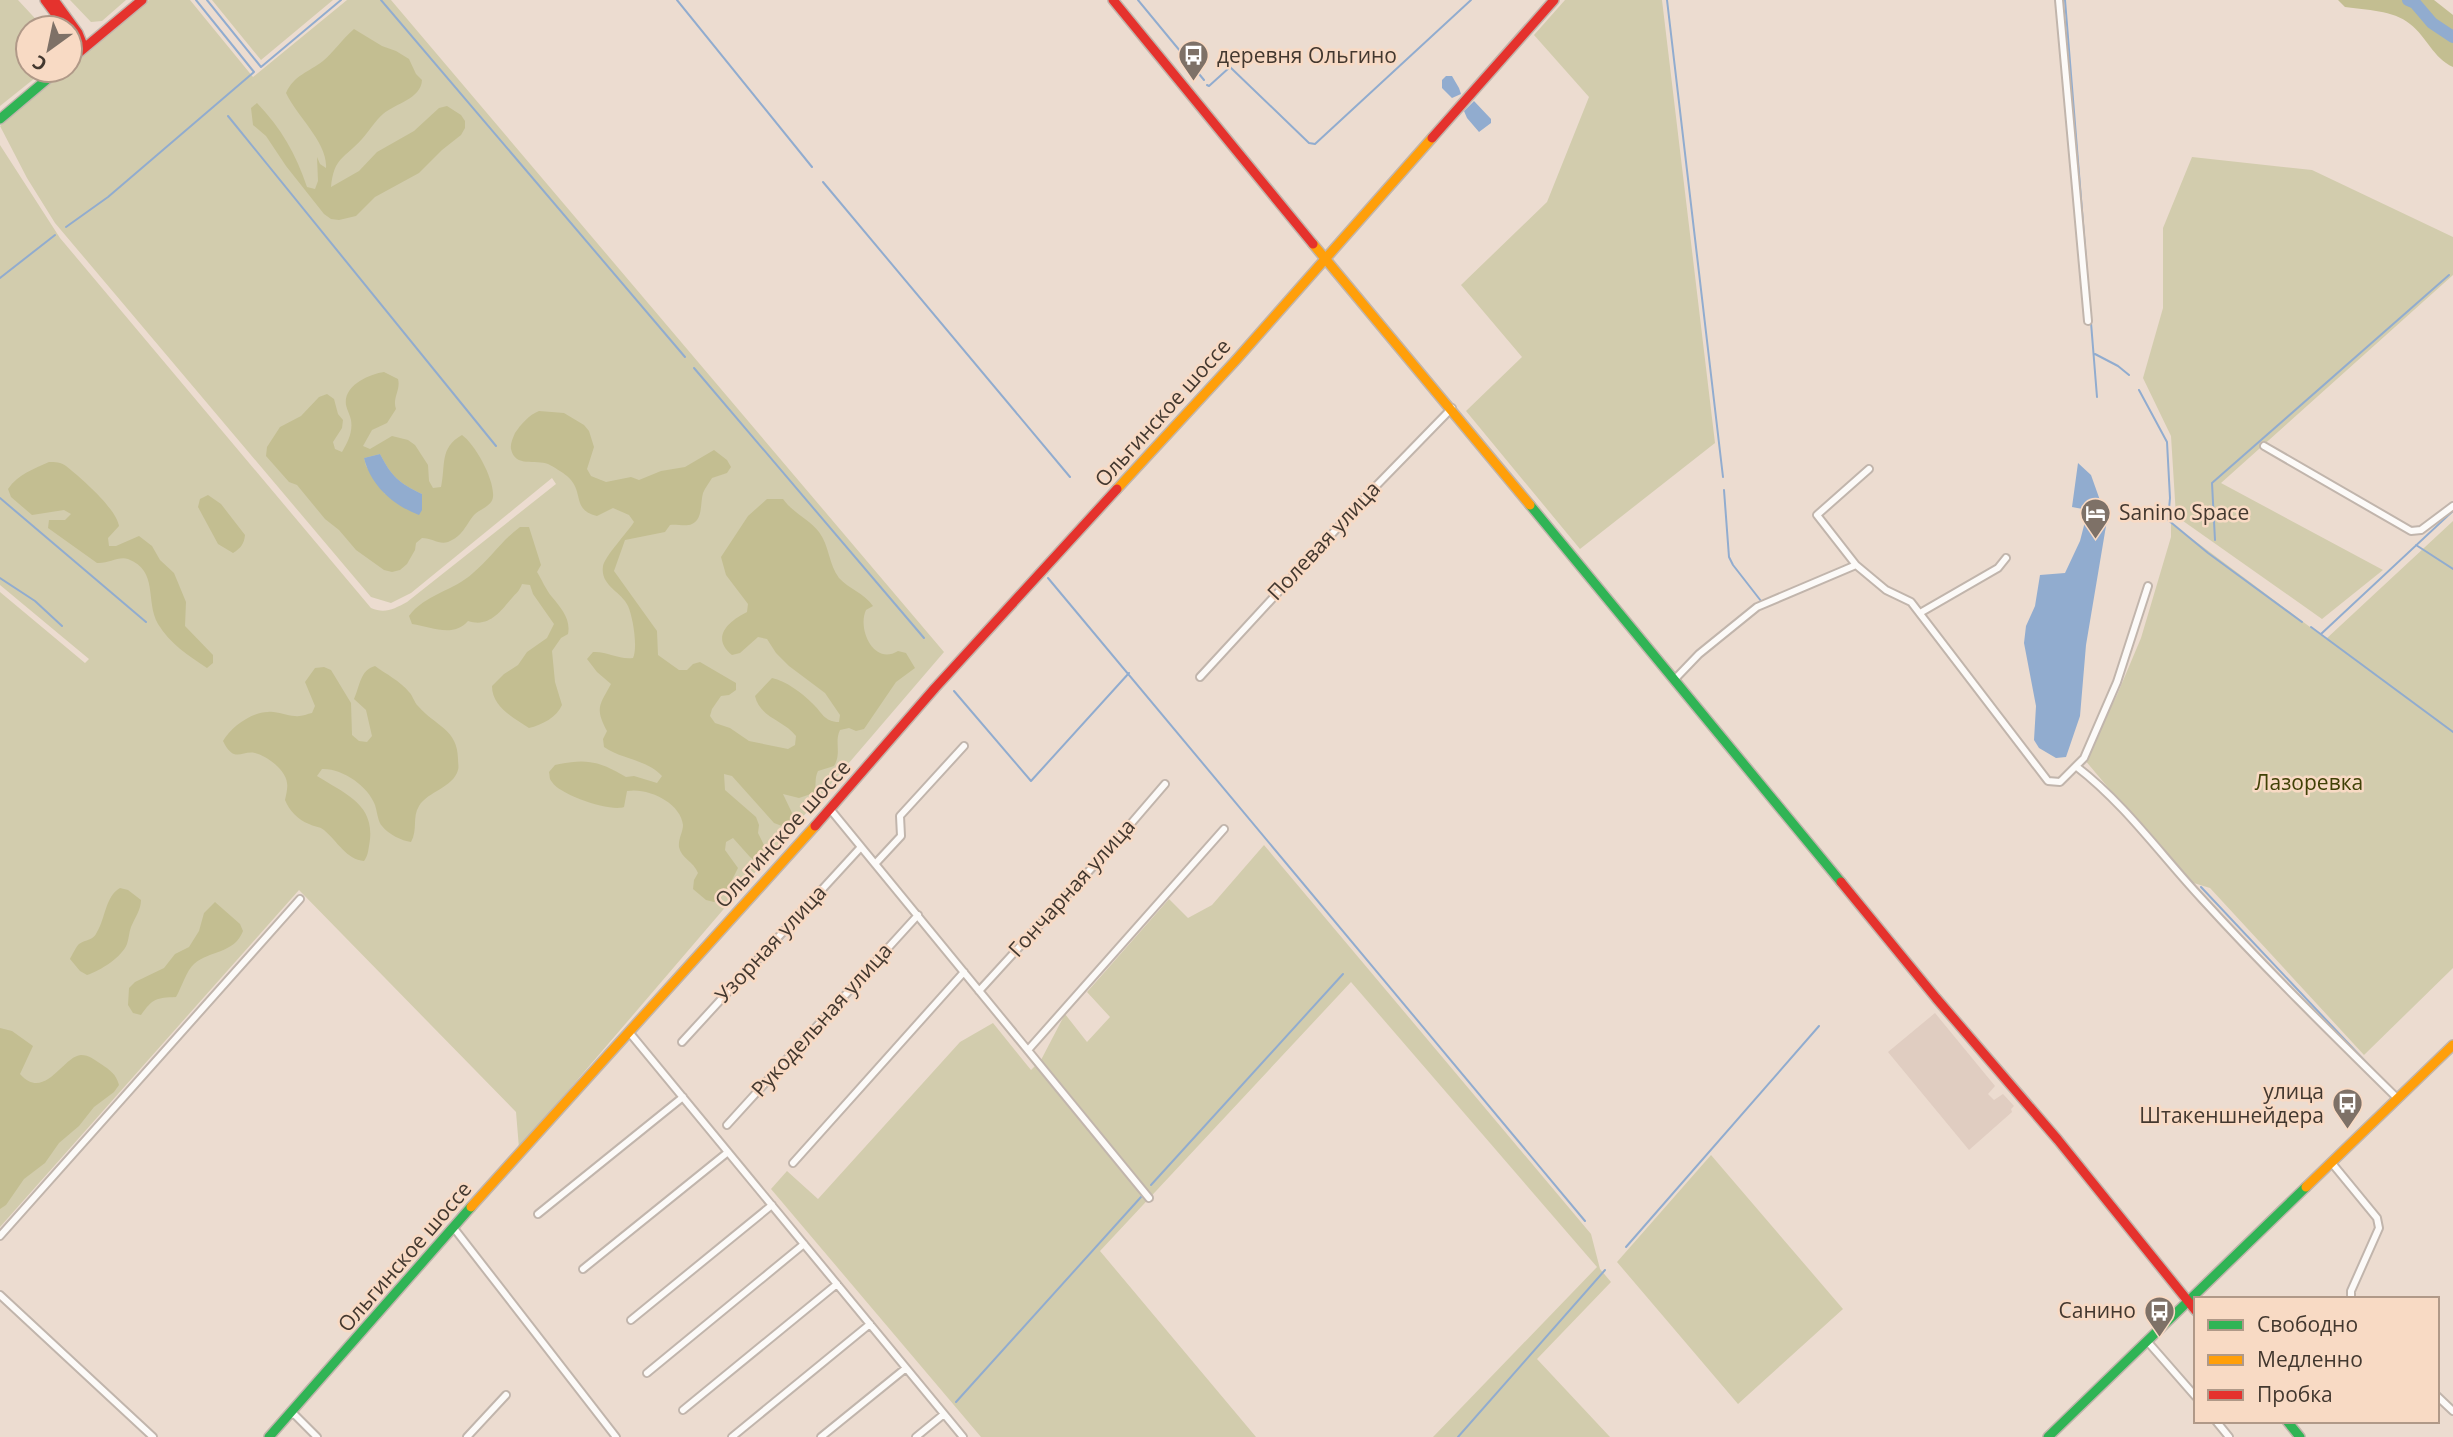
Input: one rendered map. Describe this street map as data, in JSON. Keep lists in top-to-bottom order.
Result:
{
  "streets": {
    "street": [
      "Ольгинское шоссе",
      "Полевая улица",
      "Гончарная улица",
      "Узорная улица",
      "Рукодельная улица"
    ]
  },
  "parks": ["Лазоревка"],
  "places": {
    "bus stop": ["деревня Ольгино", "улица Штакеншнейдера", "Санино"],
    "hotel": ["Sanino Space"]
  },
  "legend": ["Свободно", "Медленно", "Пробка"],
  "north": "bottom left"
}
